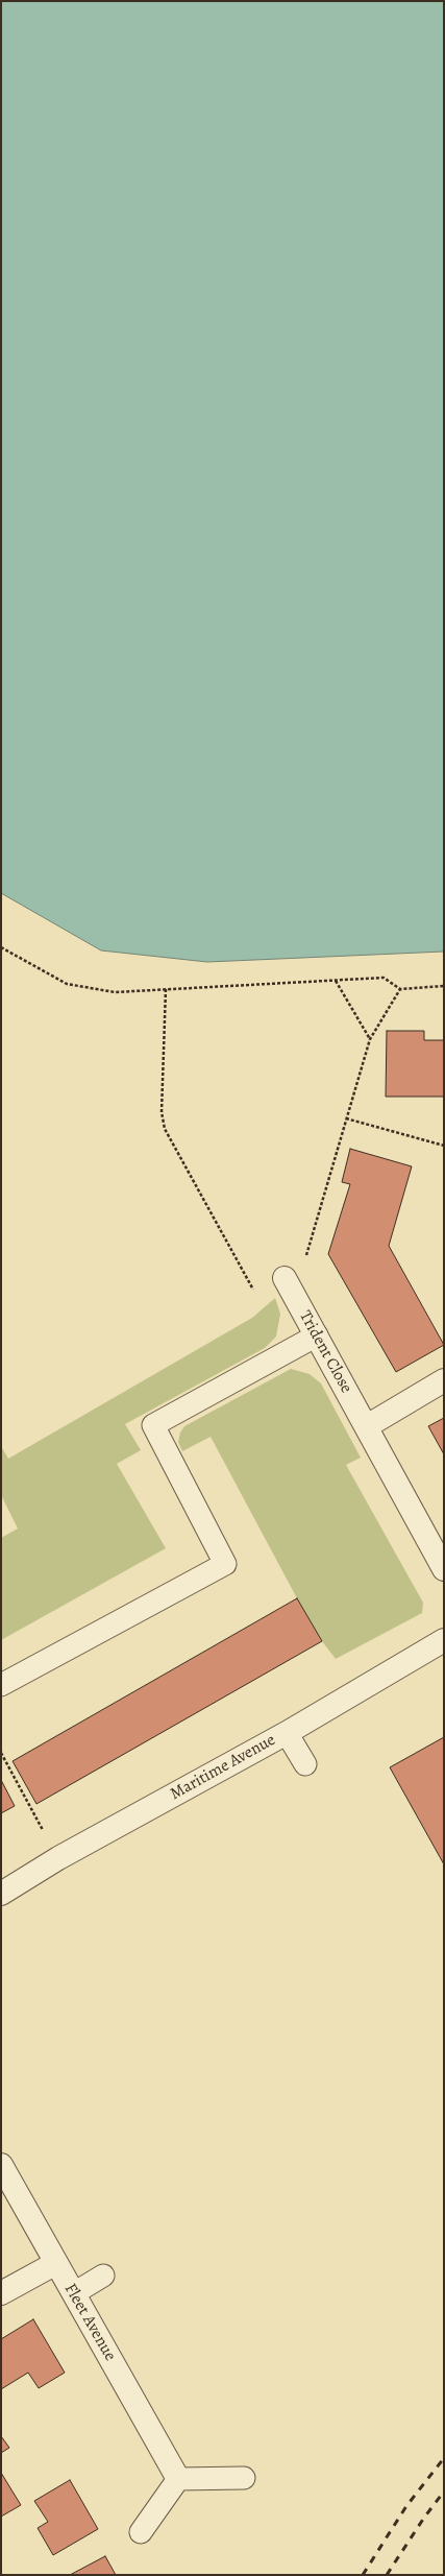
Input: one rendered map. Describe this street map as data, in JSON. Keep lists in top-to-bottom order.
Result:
{
  "streets": {
    "street": ["Trident Close", "Maritime Avenue", "Fleet Avenue"]
  }
}
